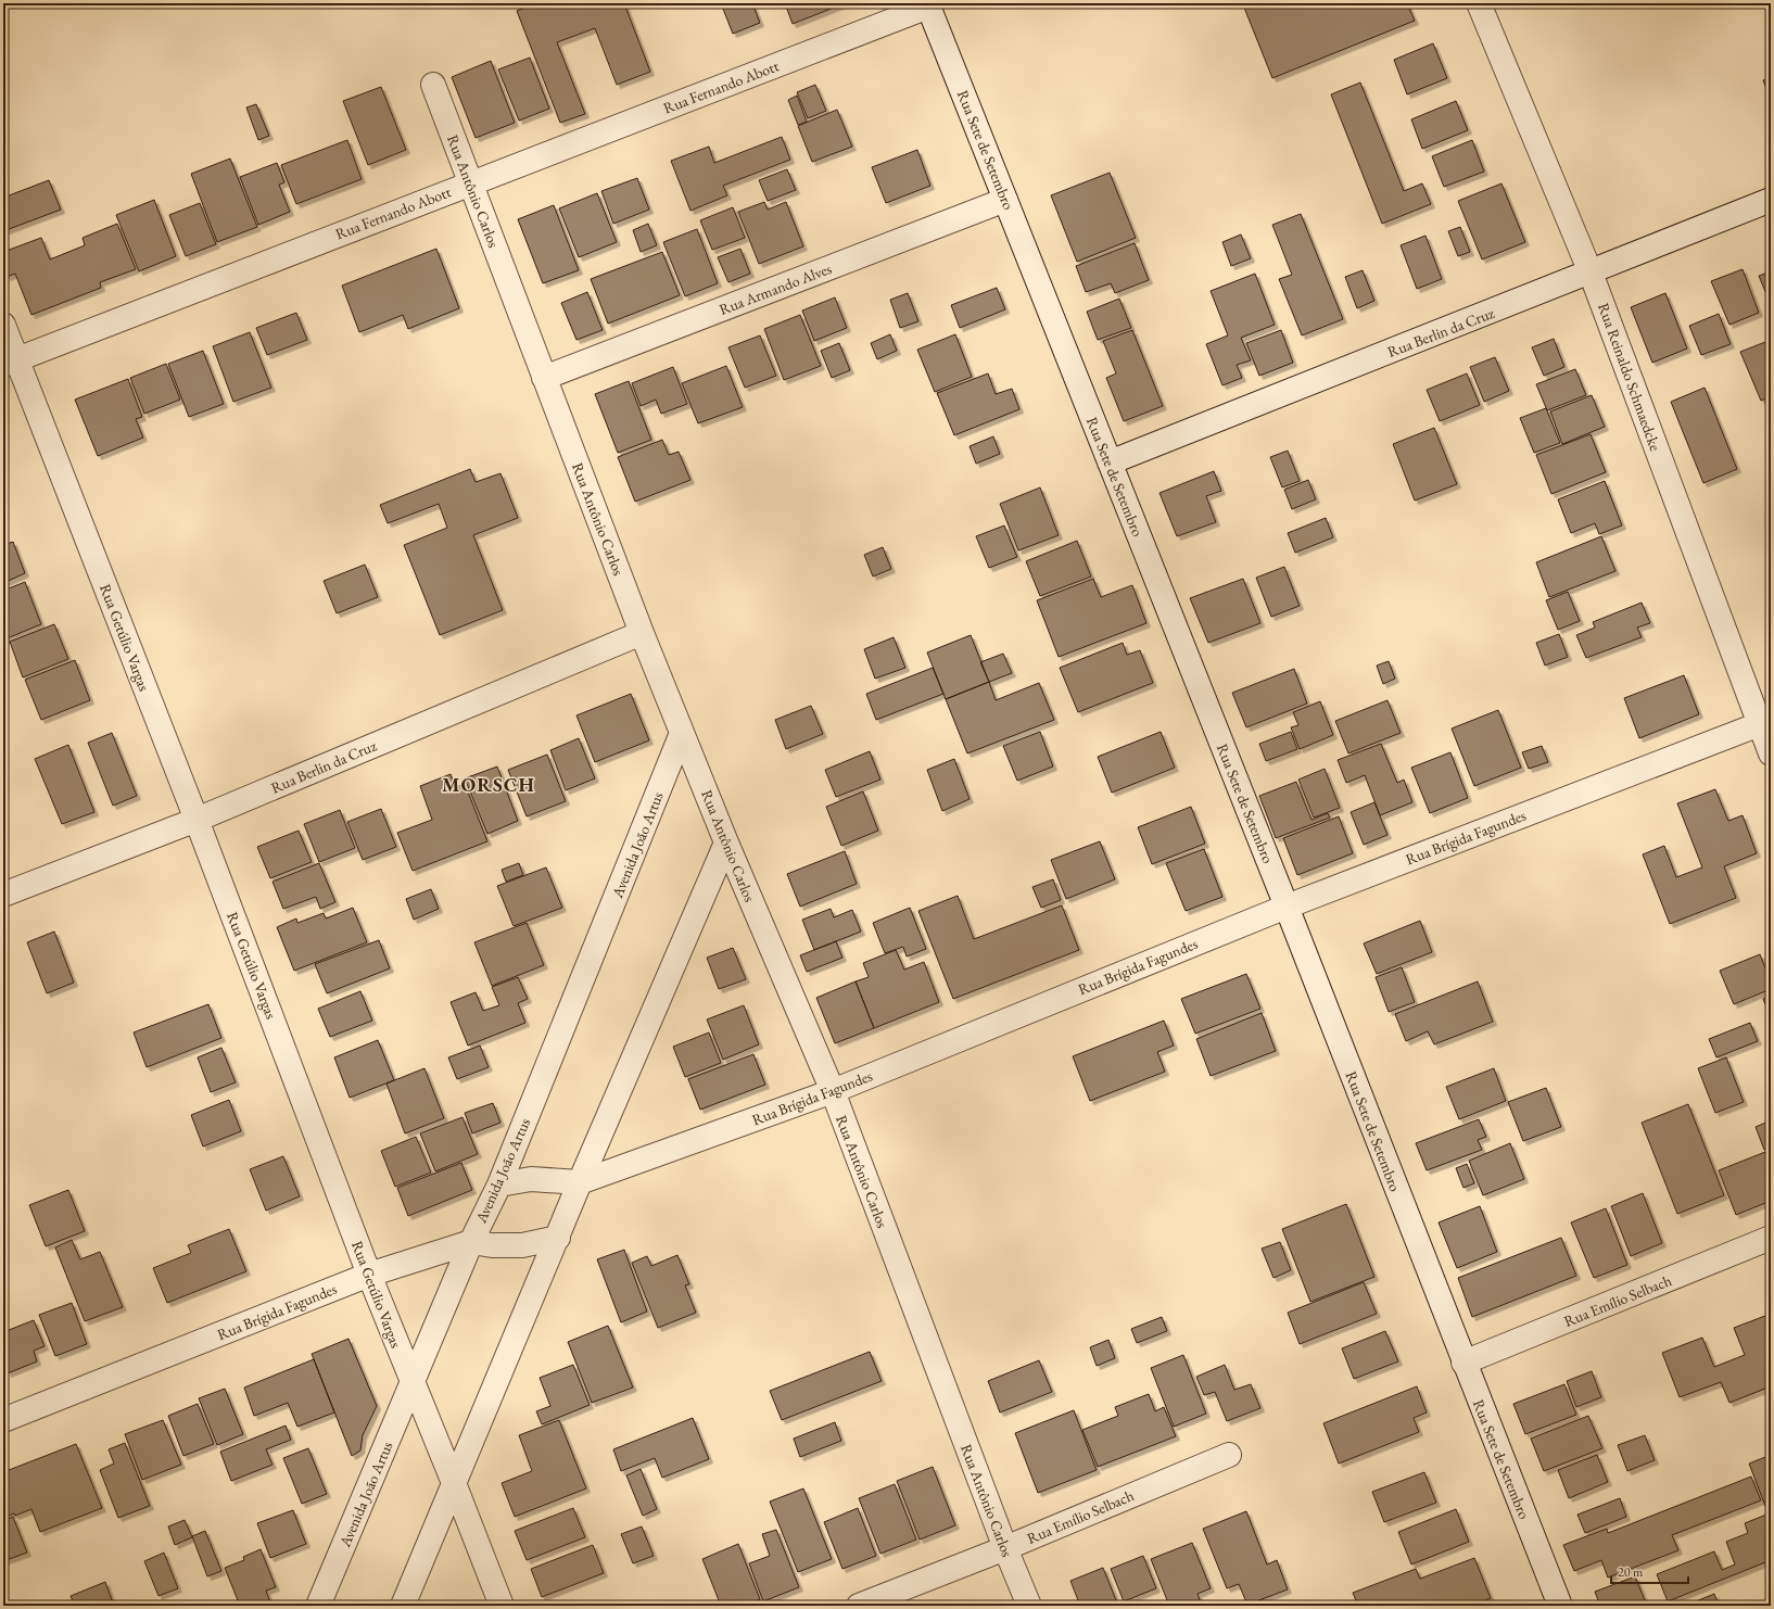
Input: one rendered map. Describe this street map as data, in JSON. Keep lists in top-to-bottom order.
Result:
{
  "streets": {
    "street": [
      "Rua Fernando Abott",
      "Rua Sete de Setembro",
      "Rua Antônio Carlos",
      "Rua Armando Alves",
      "Rua Berlin da Cruz",
      "Rua Reinaldo Schmaedcke",
      "Rua Getúlio Vargas",
      "Rua Brígida Fagundes",
      "Avenida João Artus",
      "Rua Emílio Selbach"
    ]
  },
  "crossings": [
    ["Rua Fernando Abott", "Rua Sete de Setembro"],
    ["Rua Fernando Abott", "Rua Antônio Carlos"],
    ["Rua Fernando Abott", "Rua Getúlio Vargas"],
    ["Rua Sete de Setembro", "Rua Armando Alves"],
    ["Rua Sete de Setembro", "Rua Berlin da Cruz"],
    ["Rua Sete de Setembro", "Rua Brígida Fagundes"],
    ["Rua Sete de Setembro", "Rua Emílio Selbach"],
    ["Rua Antônio Carlos", "Rua Armando Alves"],
    ["Rua Antônio Carlos", "Rua Berlin da Cruz"],
    ["Rua Antônio Carlos", "Rua Brígida Fagundes"],
    ["Rua Antônio Carlos", "Avenida João Artus"],
    ["Rua Antônio Carlos", "Rua Emílio Selbach"],
    ["Rua Berlin da Cruz", "Rua Reinaldo Schmaedcke"],
    ["Rua Berlin da Cruz", "Rua Getúlio Vargas"],
    ["Rua Reinaldo Schmaedcke", "Rua Brígida Fagundes"],
    ["Rua Getúlio Vargas", "Rua Brígida Fagundes"],
    ["Rua Getúlio Vargas", "Avenida João Artus"],
    ["Rua Brígida Fagundes", "Avenida João Artus"]
  ],
  "districts": ["MORSCH"],
  "scale_bar": "20 m"
}
